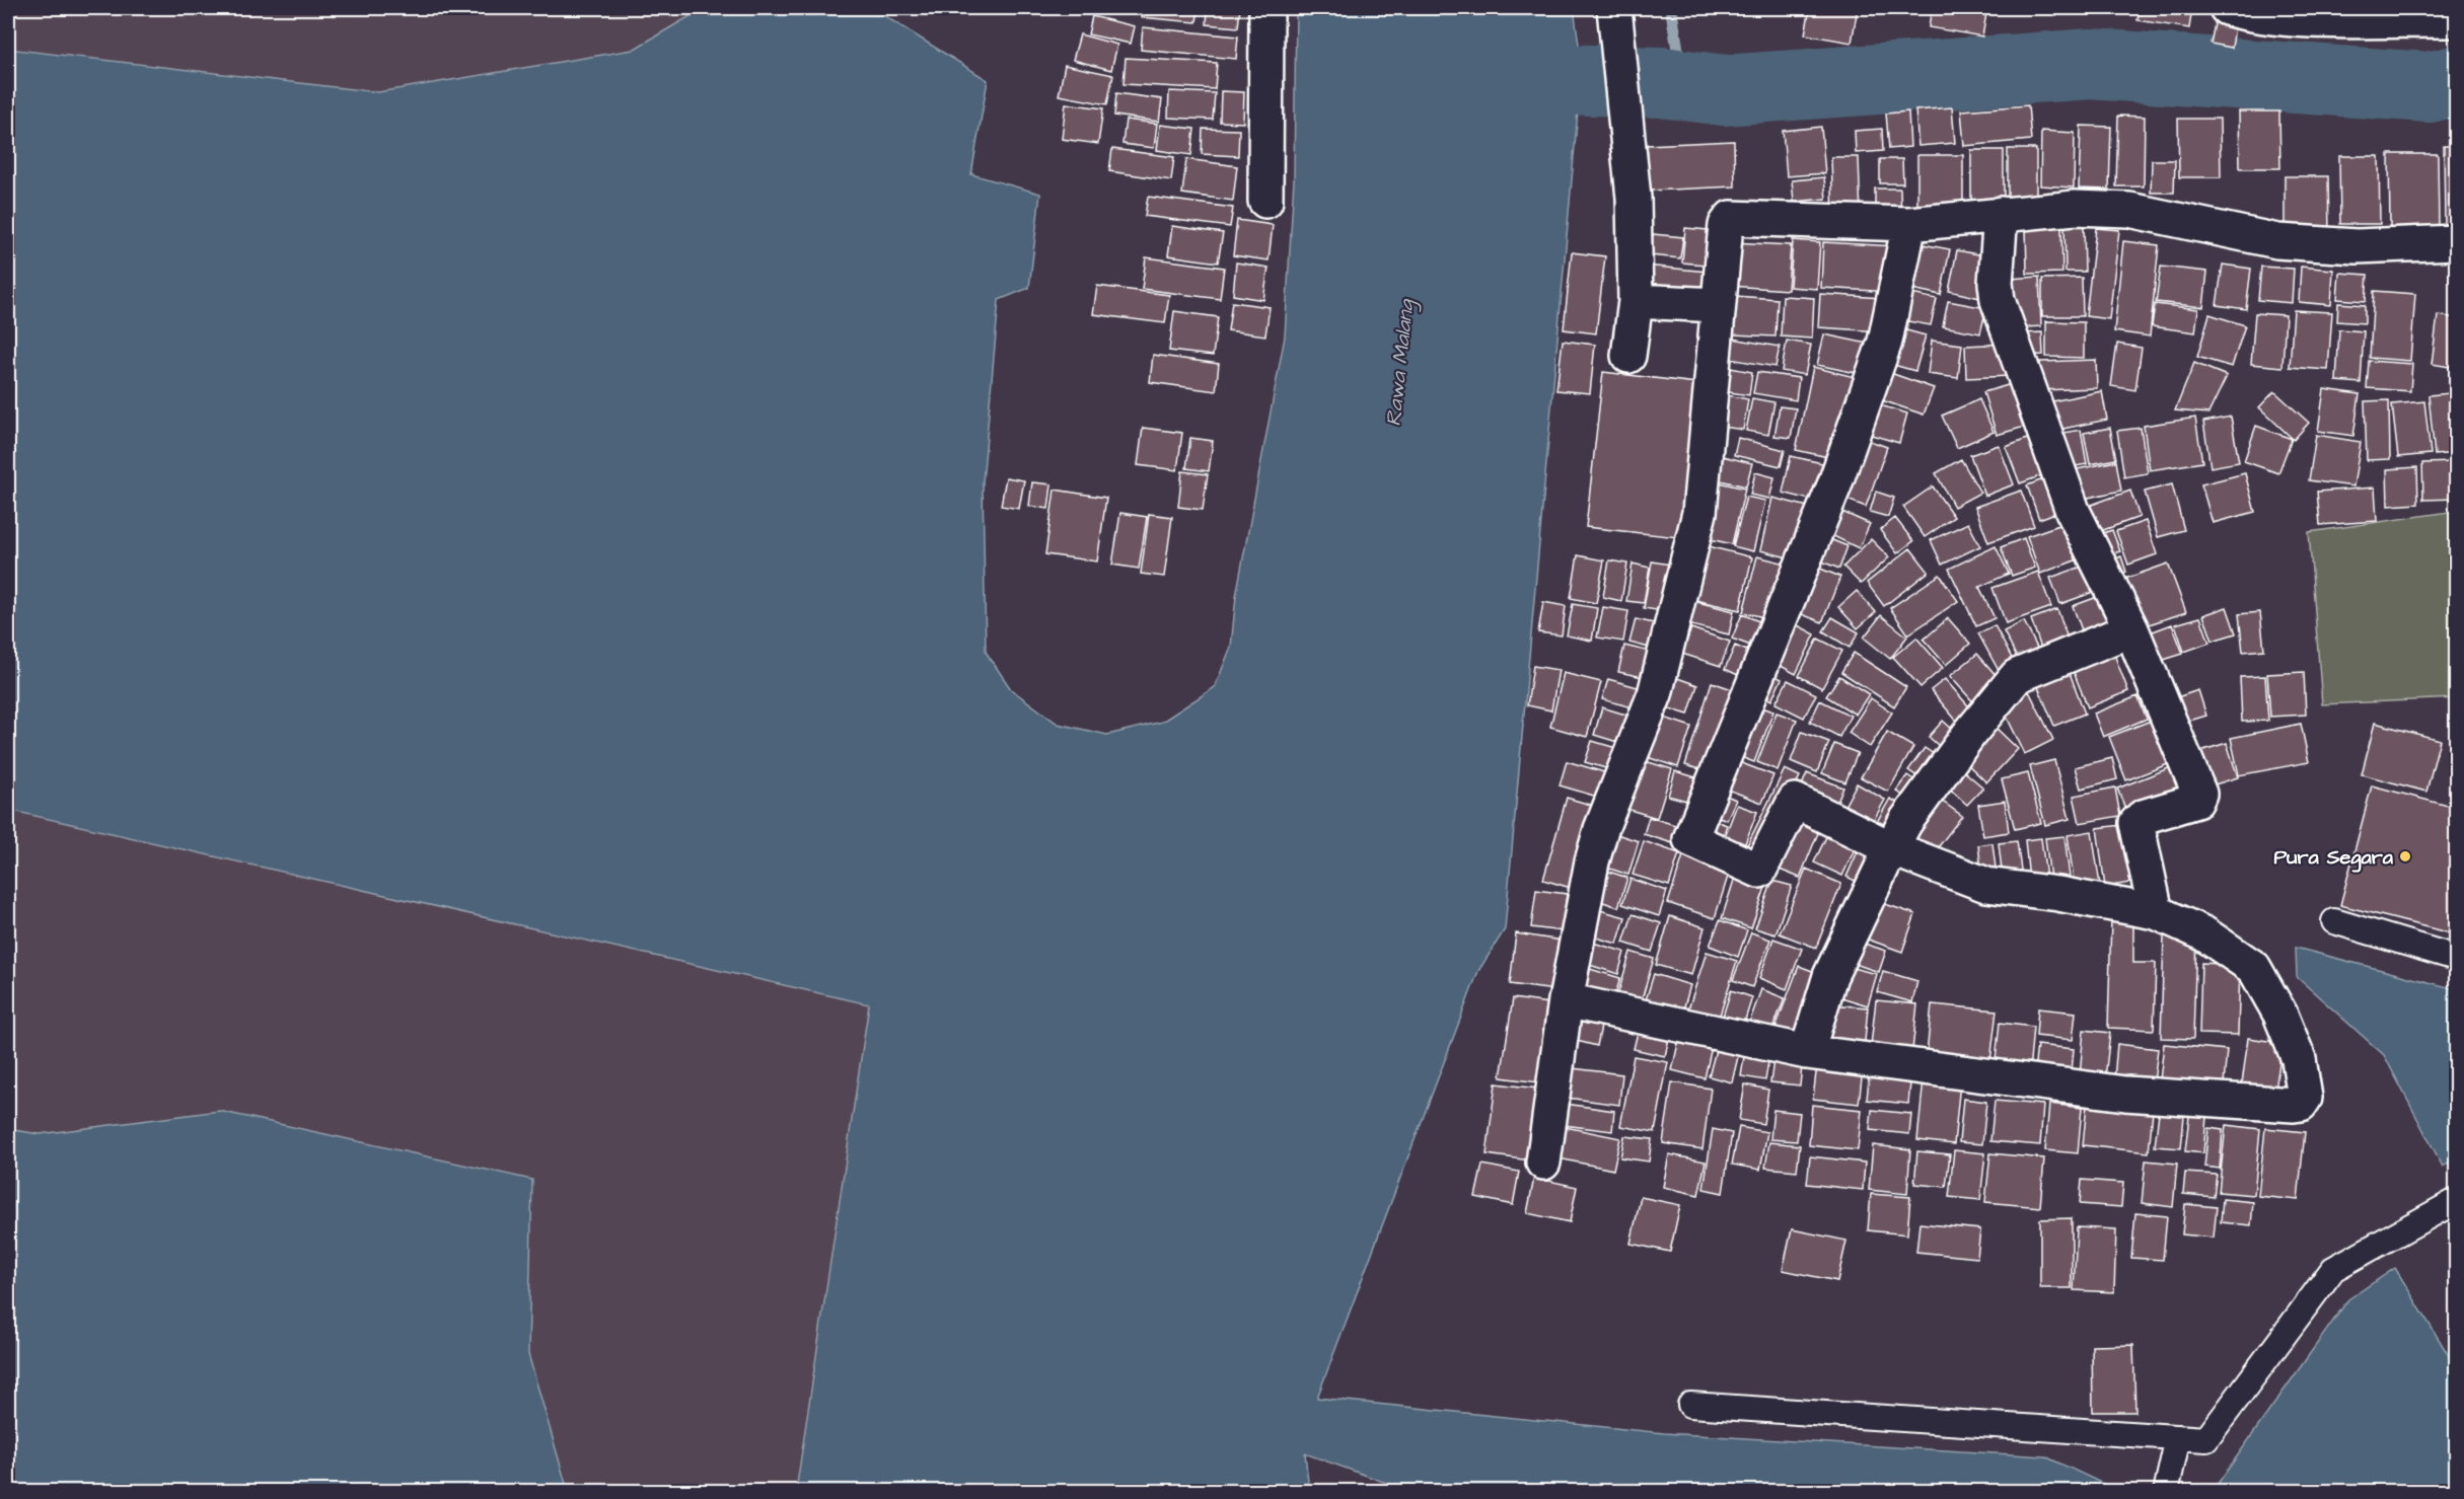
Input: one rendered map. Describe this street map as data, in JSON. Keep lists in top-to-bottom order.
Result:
{
  "water": ["Rawa Malang"],
  "places": ["Pura Segara"]
}
